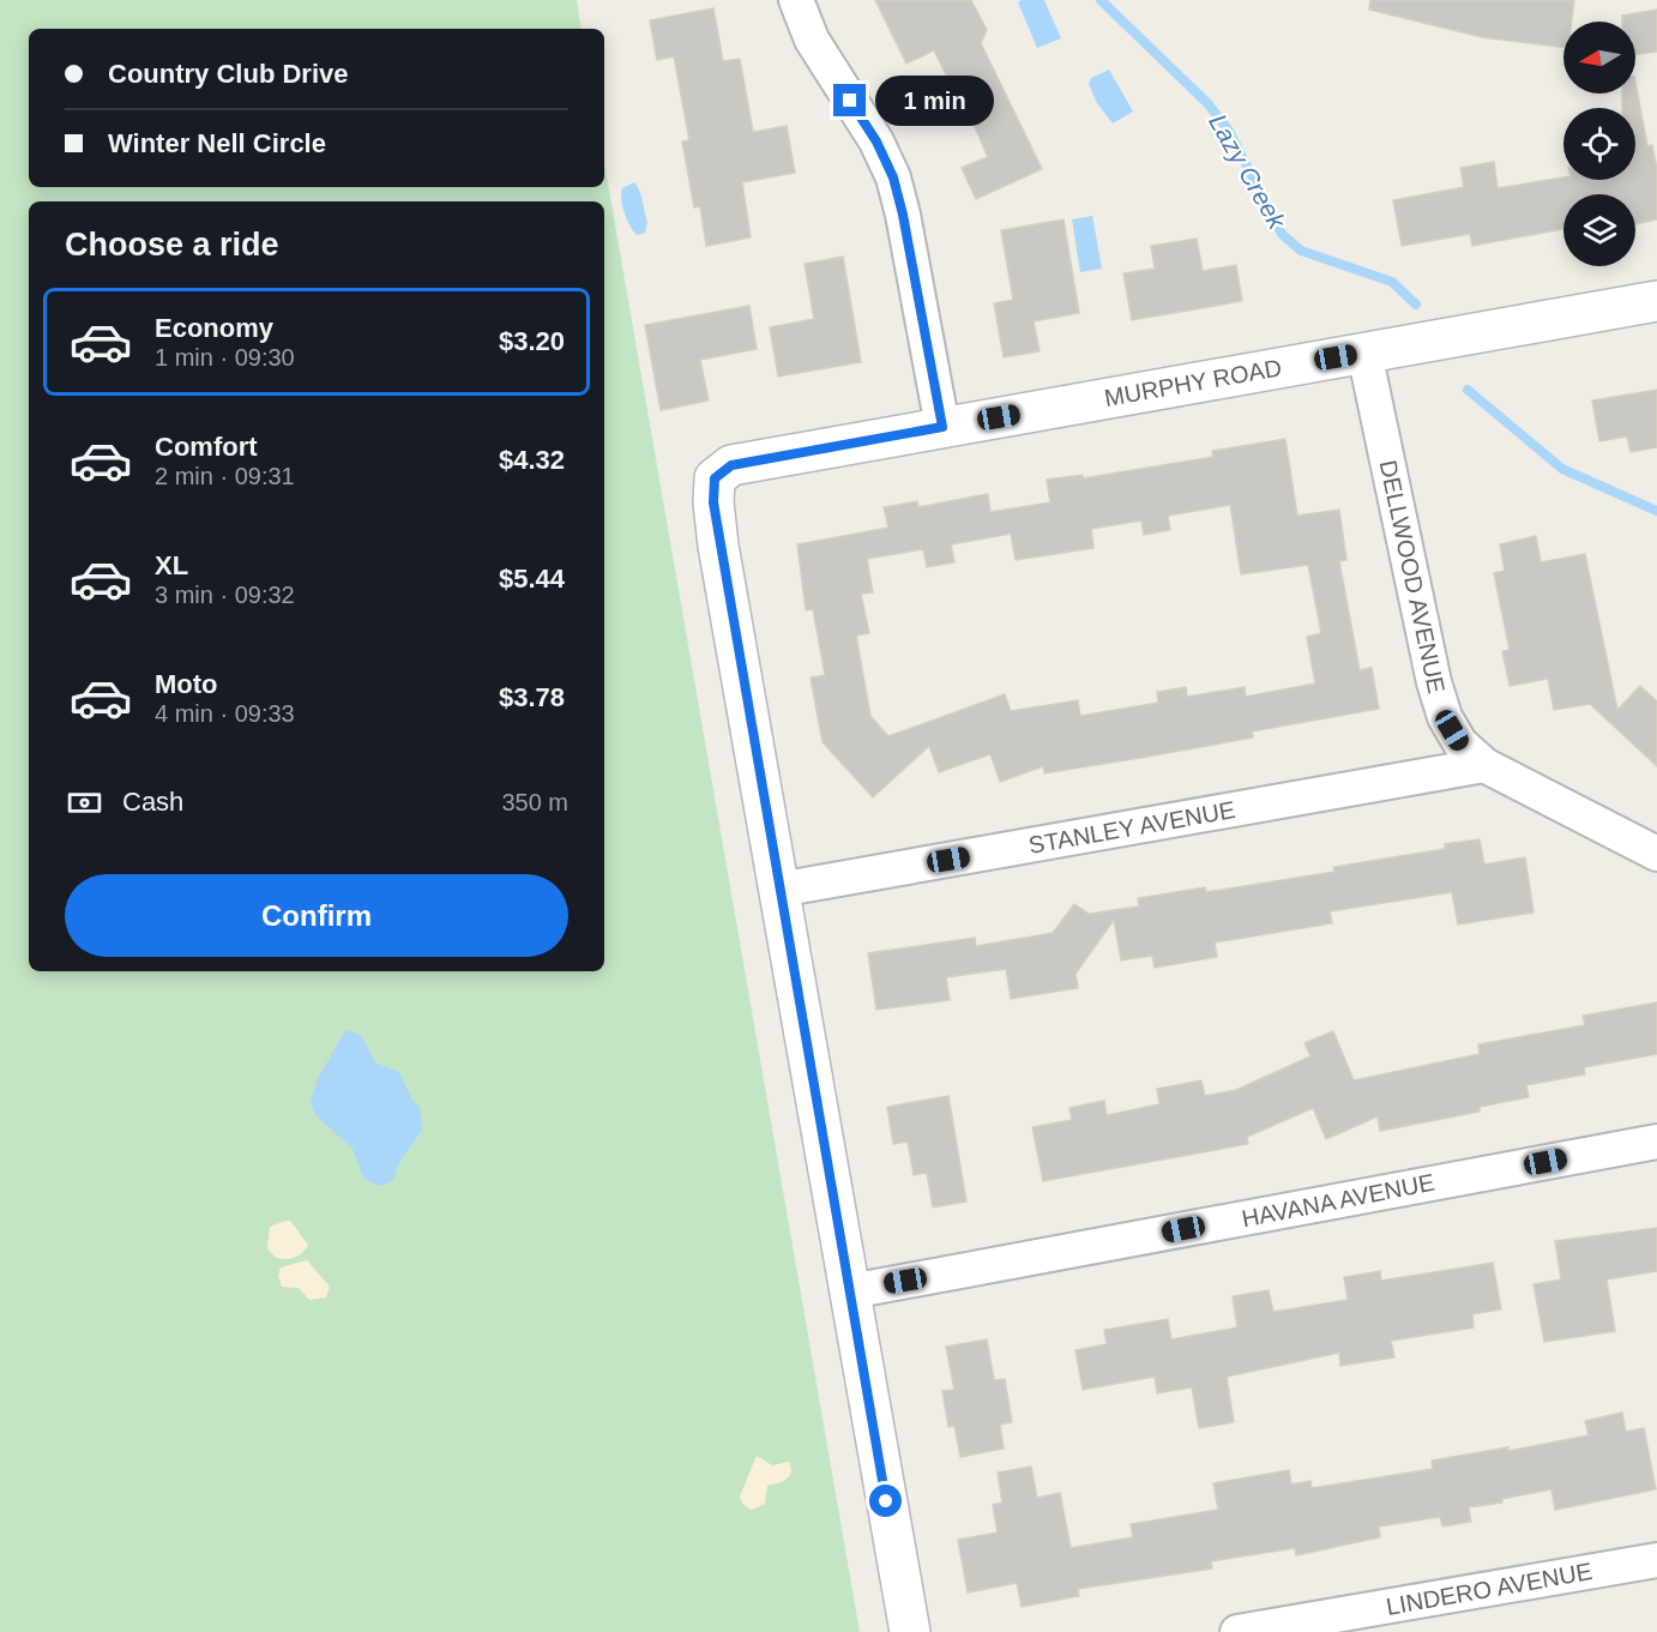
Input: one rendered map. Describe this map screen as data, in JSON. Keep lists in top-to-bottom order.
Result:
{
  "streets": {
    "street": [
      "MURPHY ROAD",
      "DELLWOOD AVENUE",
      "STANLEY AVENUE",
      "HAVANA AVENUE",
      "LINDERO AVENUE"
    ]
  },
  "crossings": [
    ["MURPHY ROAD", "DELLWOOD AVENUE"],
    ["MURPHY ROAD", "STANLEY AVENUE"],
    ["DELLWOOD AVENUE", "STANLEY AVENUE"]
  ],
  "water": ["Lazy Creek"],
  "north": "left",
  "page": {
    "banner": ["Country Club Drive", "Winter Nell Circle"],
    "bubble": "1 min",
    "heading": "Choose a ride",
    "list": [
      {
        "name": "Economy",
        "note": "1 min · 09:30",
        "value": "$3.20"
      },
      {
        "name": "Comfort",
        "note": "2 min · 09:31",
        "value": "$4.32"
      },
      {
        "name": "XL",
        "note": "3 min · 09:32",
        "value": "$5.44"
      },
      {
        "name": "Moto",
        "note": "4 min · 09:33",
        "value": "$3.78"
      }
    ],
    "pay": ["Cash", "350 m"],
    "buttons": "Confirm"
  }
}
